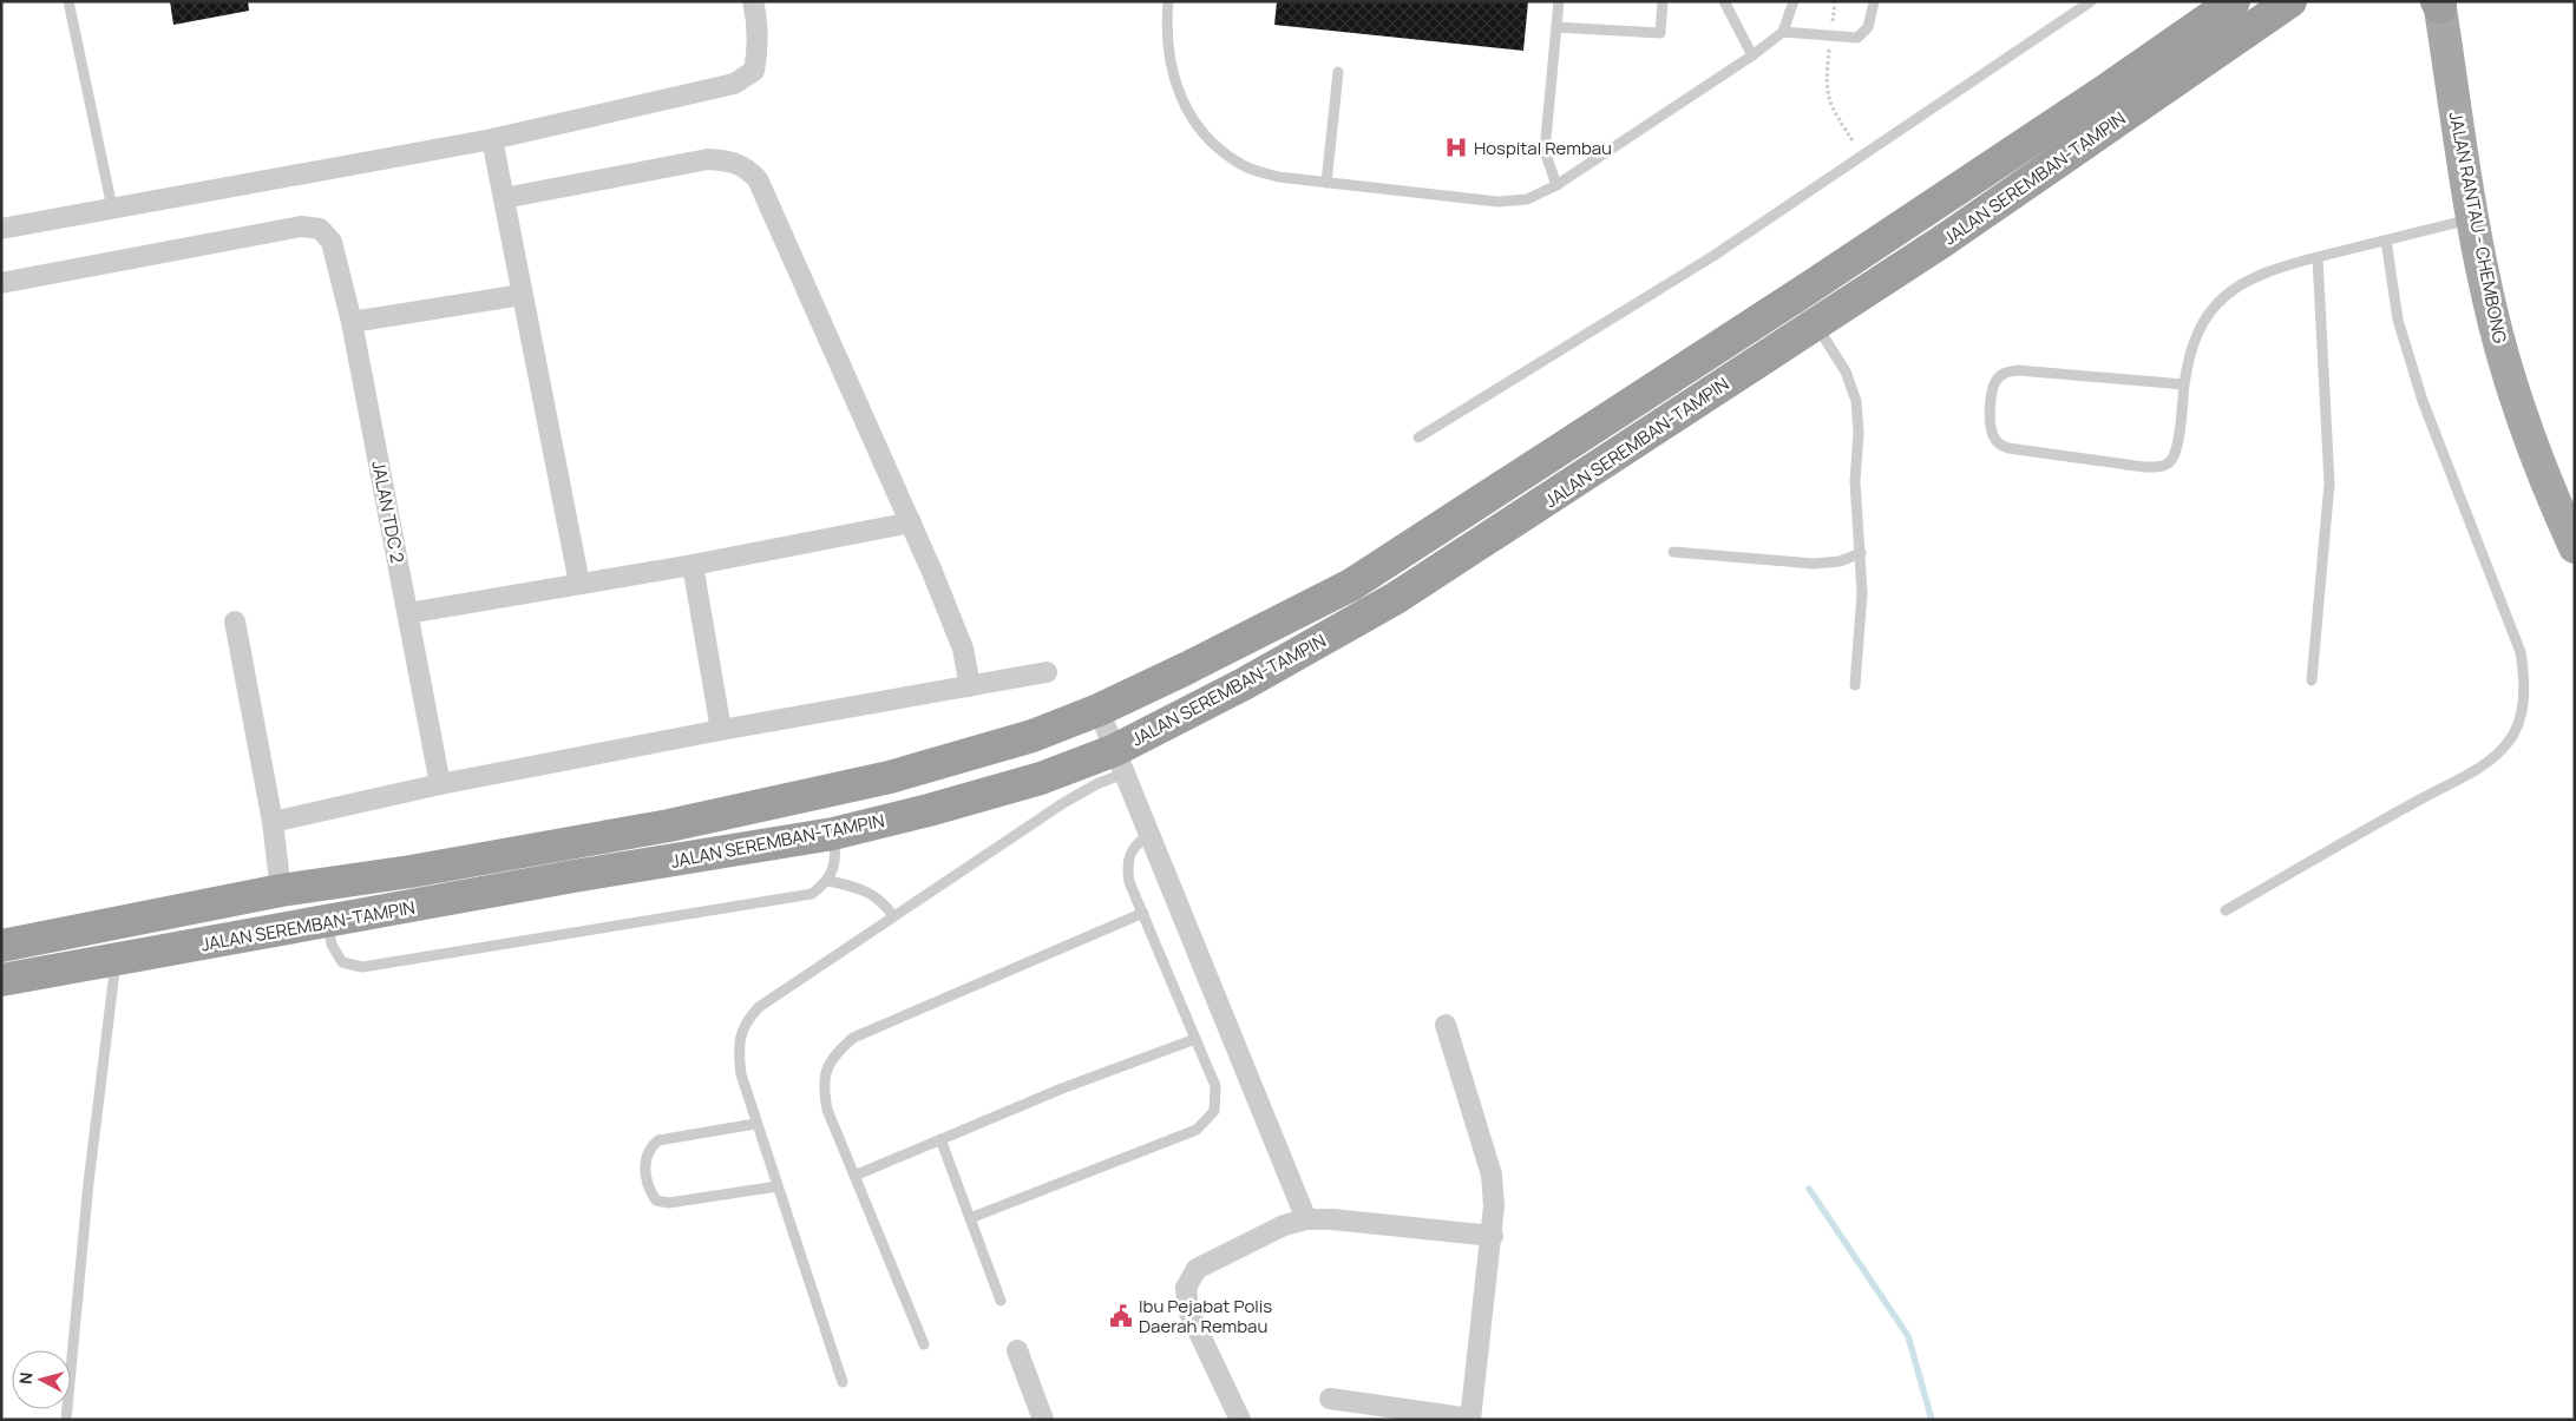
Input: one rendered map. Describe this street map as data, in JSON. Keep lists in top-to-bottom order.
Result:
{
  "streets": {
    "highway": ["JALAN SEREMBAN-TAMPIN"],
    "main road": ["JALAN RANTAU - CHEMBONG"],
    "street": ["JALAN TDC 2"]
  },
  "places": {
    "hospital": ["Hospital Rembau"],
    "public building": ["Ibu Pejabat Polis Daerah Rembau"]
  },
  "north": "left"
}
